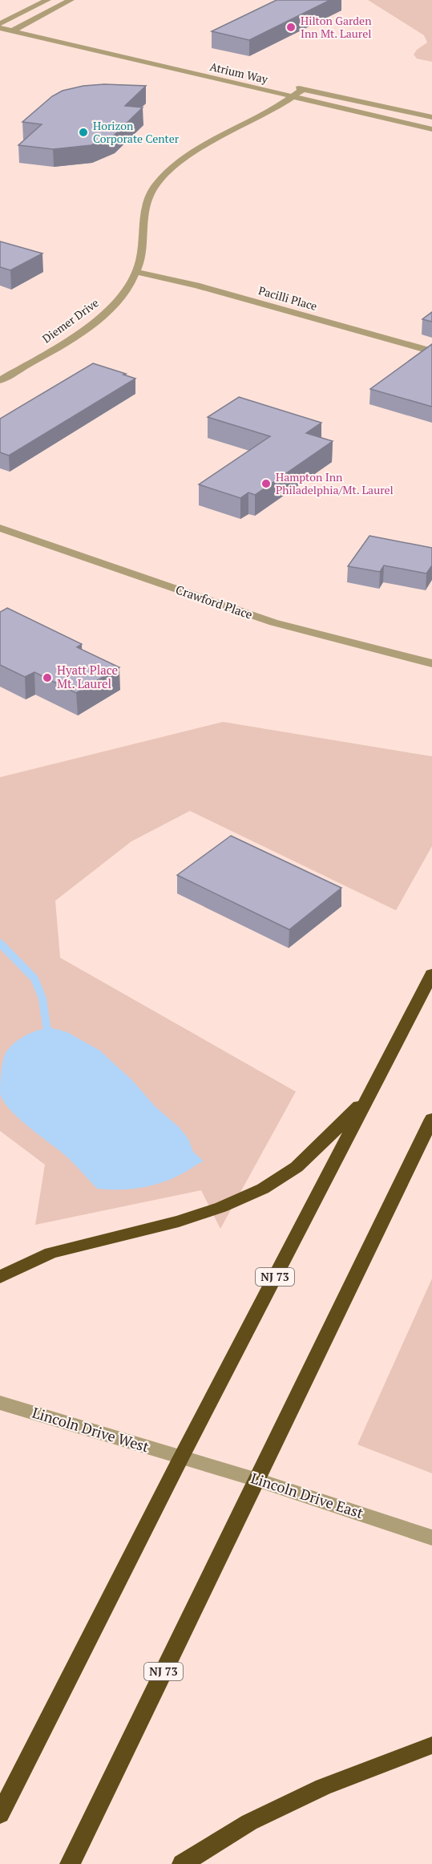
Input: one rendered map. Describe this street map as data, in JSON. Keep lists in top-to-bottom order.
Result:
{
  "streets": {
    "highway": ["NJ 73"],
    "street": [
      "Atrium Way",
      "Pacilli Place",
      "Diemer Drive",
      "Crawford Place",
      "Lincoln Drive West",
      "Lincoln Drive East"
    ]
  },
  "crossings": [
    ["Atrium Way", "Diemer Drive"],
    ["Pacilli Place", "Diemer Drive"],
    ["NJ 73", "Lincoln Drive West"],
    ["NJ 73", "Lincoln Drive East"],
    ["Lincoln Drive West", "Lincoln Drive East"]
  ],
  "places": [
    "Hilton Garden Inn Mt. Laurel",
    "Horizon Corporate Center",
    "Hampton Inn Philadelphia/Mt. Laurel",
    "Hyatt Place Mt. Laurel"
  ]
}
